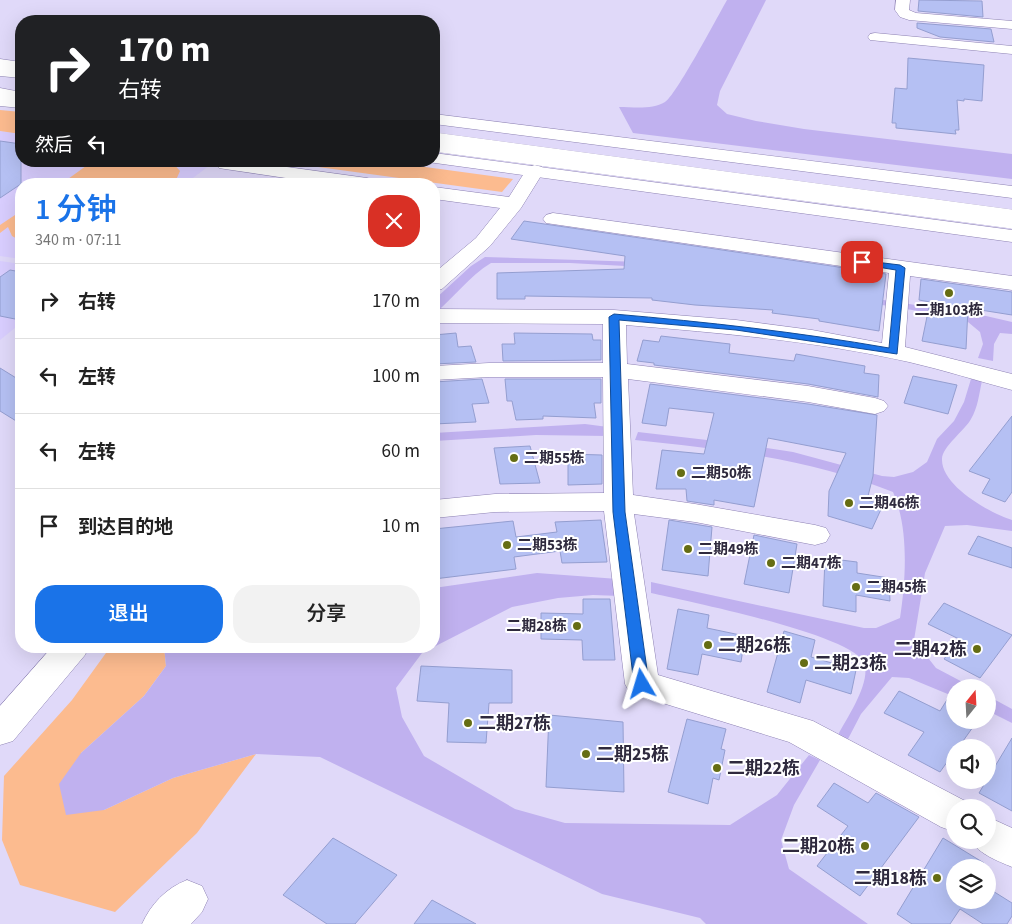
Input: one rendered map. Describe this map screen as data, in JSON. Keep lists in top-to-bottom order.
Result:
{
  "places": [
    "二期103栋",
    "二期55栋",
    "二期50栋",
    "二期46栋",
    "二期53栋",
    "二期49栋",
    "二期47栋",
    "二期45栋",
    "二期28栋",
    "二期26栋",
    "二期42栋",
    "二期23栋",
    "二期27栋",
    "二期25栋",
    "二期22栋",
    "二期20栋",
    "二期18栋"
  ],
  "north": "top",
  "page": {
    "turn": ["170 m", "右转"],
    "then": "然后",
    "heading": ["1 分钟", "340 m · 07:11"],
    "list": [
      {
        "name": "右转",
        "value": "170 m"
      },
      {
        "name": "左转",
        "value": "100 m"
      },
      {
        "name": "左转",
        "value": "60 m"
      },
      {
        "name": "到达目的地",
        "value": "10 m"
      }
    ],
    "buttons": ["退出", "分享"]
  }
}
